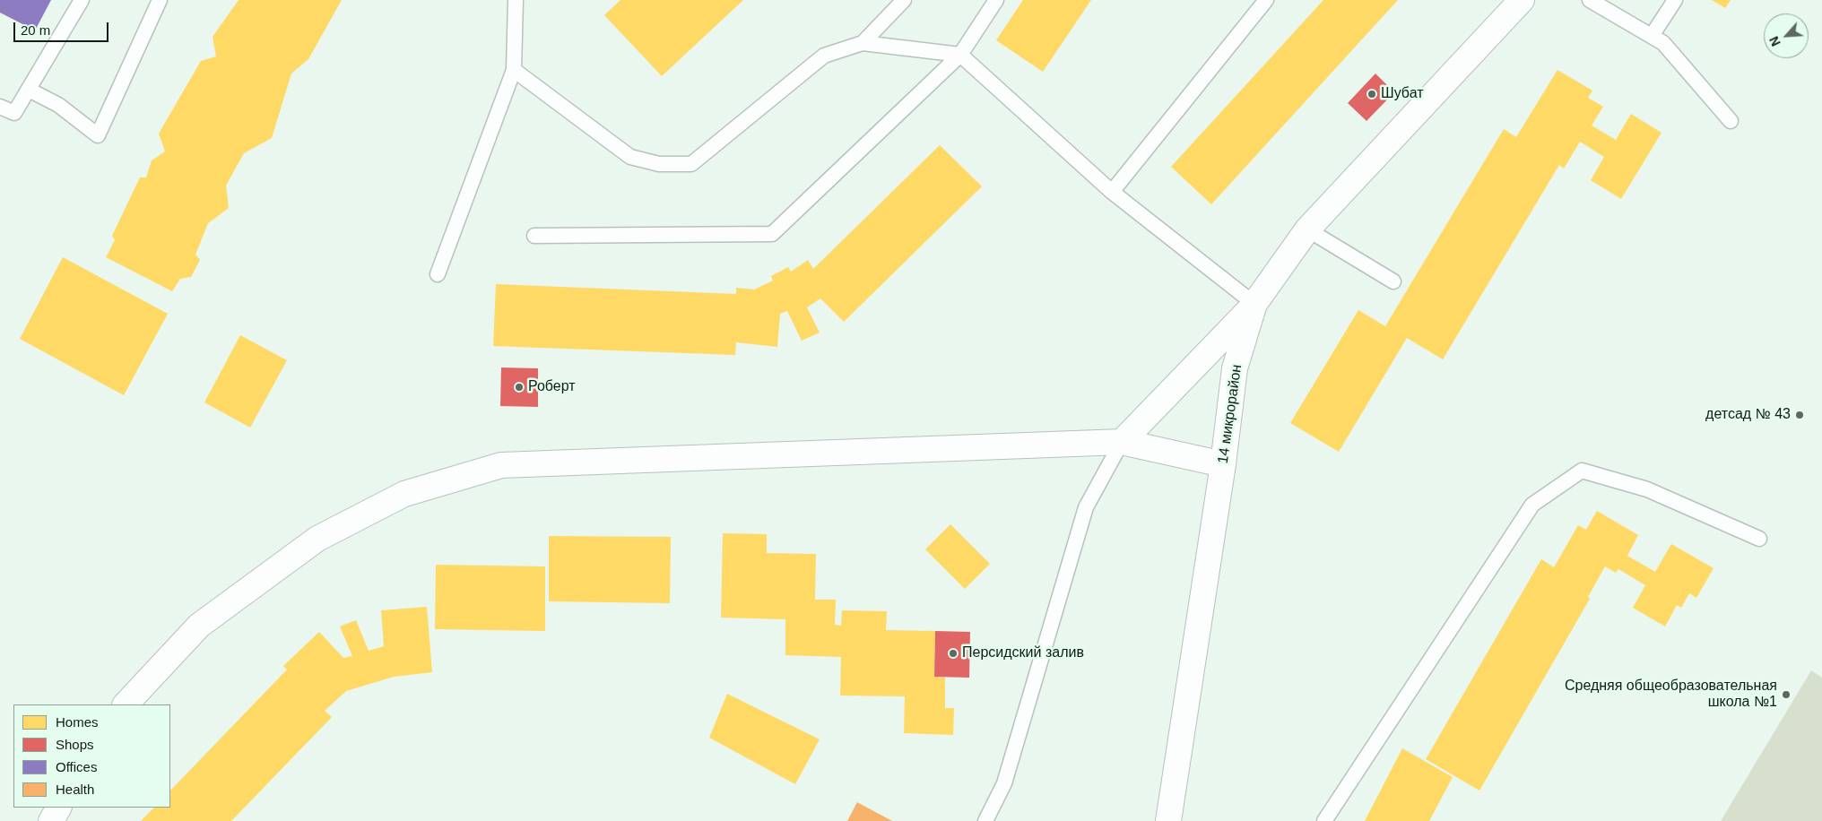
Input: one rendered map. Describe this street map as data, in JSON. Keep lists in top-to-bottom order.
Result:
{
  "streets": {
    "street": ["14 микрорайон"]
  },
  "places": [
    "Шубат",
    "Роберт",
    "детсад № 43",
    "Персидский залив",
    "Средняя общеобразовательная школа №1"
  ],
  "legend": [
    "Homes",
    "Shops",
    "Offices",
    "Health"
  ],
  "scale_bar": "20 m",
  "north": "bottom left"
}
